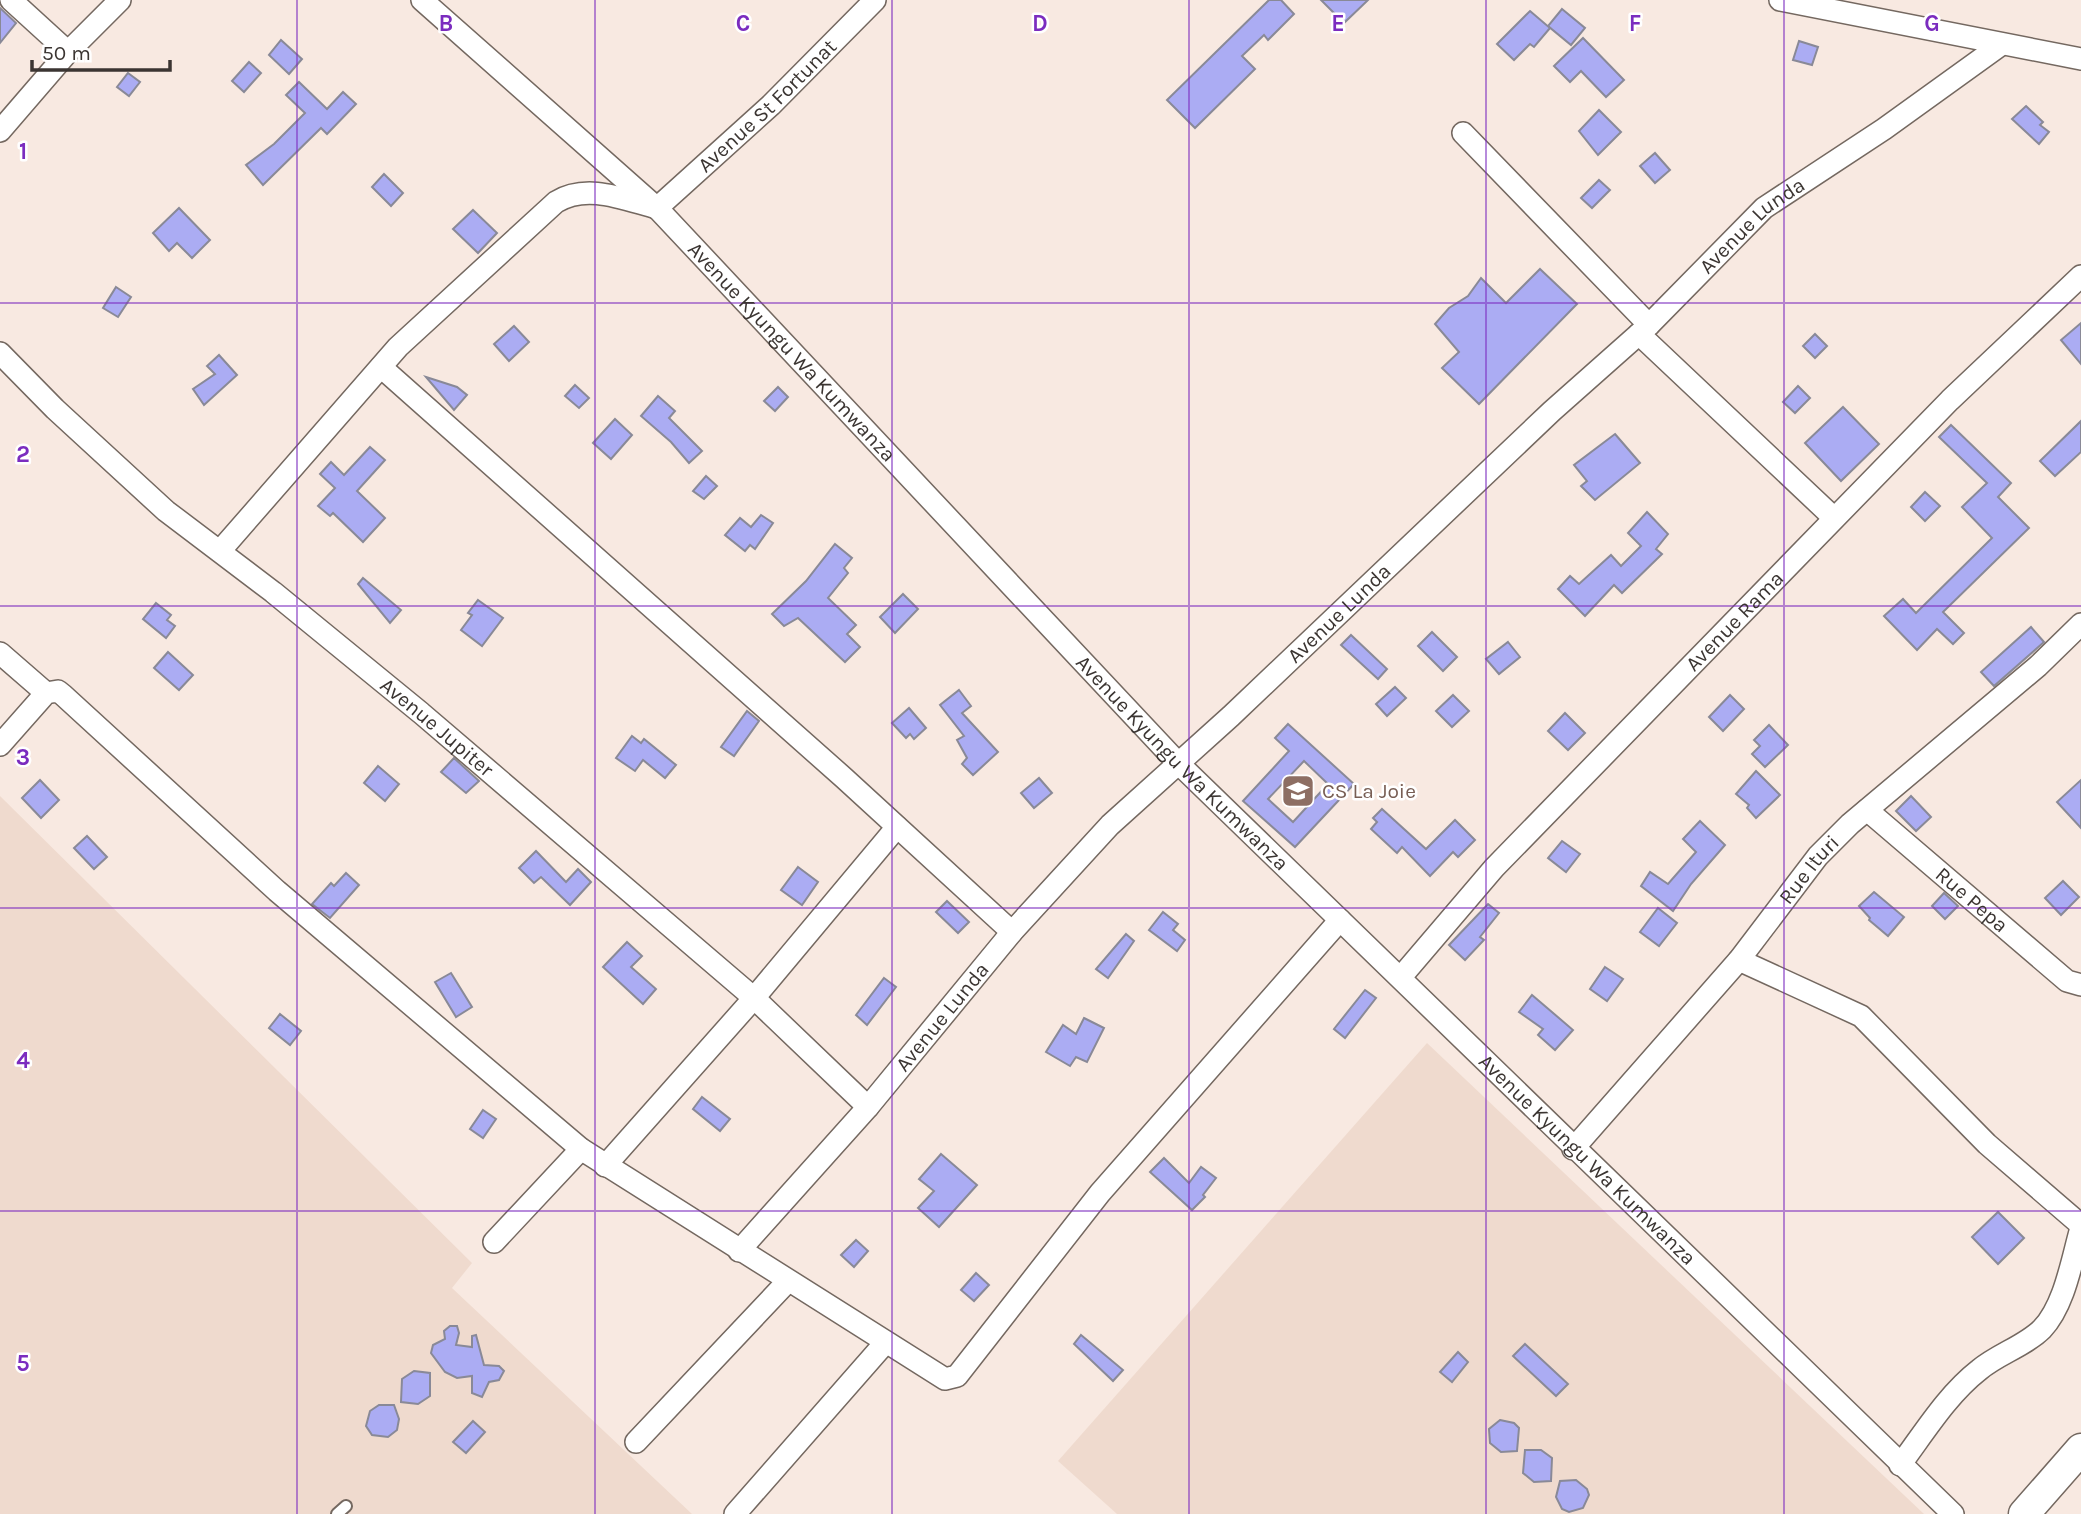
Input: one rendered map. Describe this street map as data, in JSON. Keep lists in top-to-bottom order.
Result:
{
  "streets": {
    "street": [
      "Avenue St Fortunat",
      "Avenue Lunda",
      "Avenue Kyungu Wa Kumwanza",
      "Avenue Rama",
      "Avenue Jupiter",
      "Rue Ituri",
      "Rue Pepa"
    ]
  },
  "crossings": [
    ["Avenue St Fortunat", "Avenue Kyungu Wa Kumwanza"],
    ["Avenue Lunda", "Avenue Kyungu Wa Kumwanza"],
    ["Avenue Lunda", "Avenue Jupiter"],
    ["Avenue Kyungu Wa Kumwanza", "Avenue Rama"],
    ["Avenue Kyungu Wa Kumwanza", "Rue Ituri"],
    ["Rue Ituri", "Rue Pepa"]
  ],
  "places": {
    "school or university": ["CS La Joie"]
  },
  "scale_bar": "50 m",
  "grid": {
    "columns": [
      "B",
      "C",
      "D",
      "E",
      "F",
      "G"
    ],
    "rows": [
      "1",
      "2",
      "3",
      "4",
      "5"
    ]
  }
}
